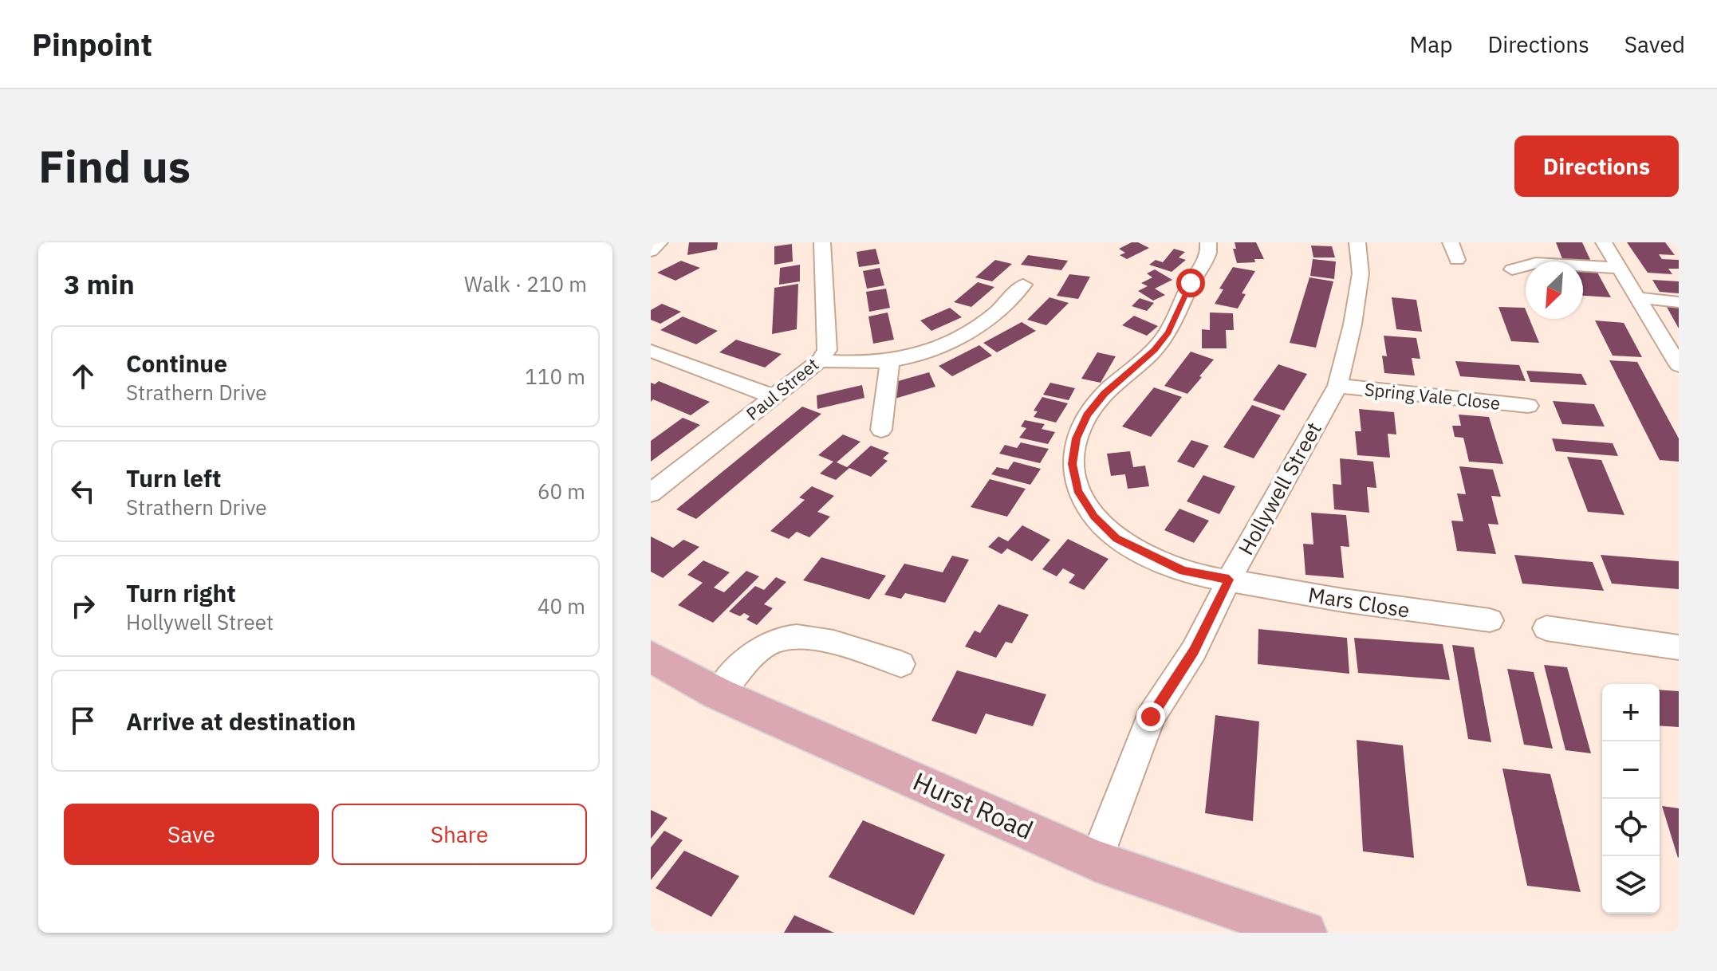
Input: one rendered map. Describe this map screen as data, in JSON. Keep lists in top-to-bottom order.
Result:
{
  "streets": {
    "main road": ["Hurst Road"],
    "street": [
      "Paul Street",
      "Spring Vale Close",
      "Hollywell Street",
      "Mars Close"
    ]
  },
  "crossings": [
    ["Spring Vale Close", "Hollywell Street"],
    ["Hollywell Street", "Mars Close"],
    ["Hollywell Street", "Hurst Road"]
  ],
  "north": "bottom left",
  "page": {
    "header": "Pinpoint",
    "nav": ["Map", "Directions", "Saved"],
    "buttons": [
      "Directions",
      ["Save", "Share"]
    ],
    "title": "Find us",
    "heading": ["3 min", "Walk · 210 m"],
    "list": [
      ["Continue", "Strathern Drive", "110 m"],
      ["Turn left", "Strathern Drive", "60 m"],
      ["Turn right", "Hollywell Street", "40 m"],
      "Arrive at destination"
    ],
    "map_buttons": ["+", "−"]
  }
}
